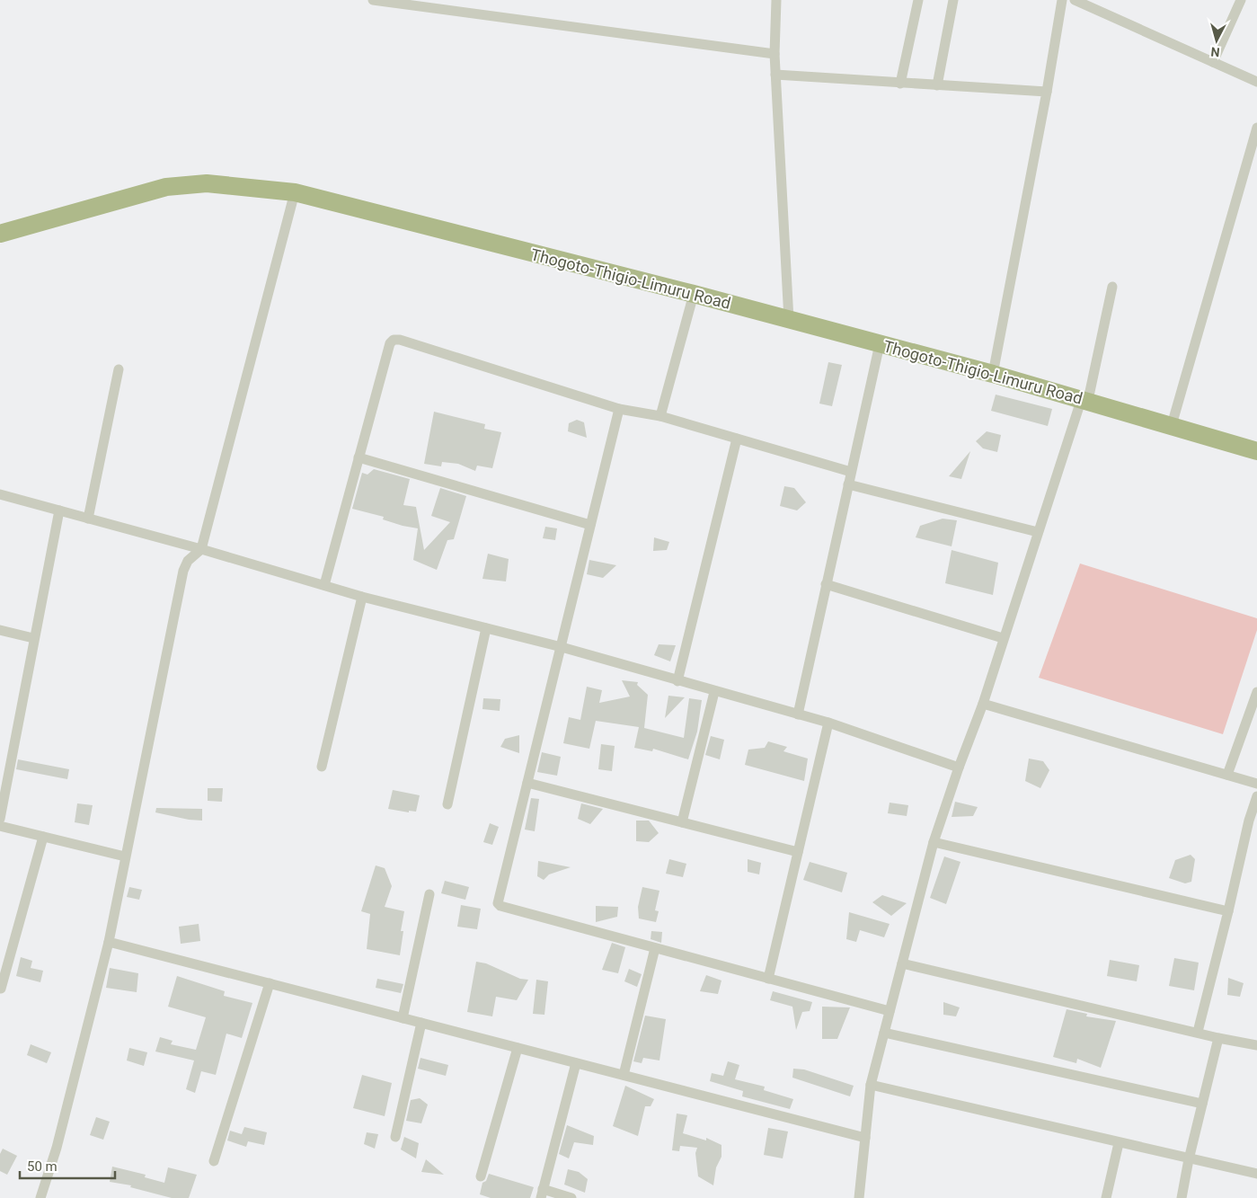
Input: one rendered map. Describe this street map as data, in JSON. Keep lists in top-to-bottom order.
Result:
{
  "streets": {
    "highway": ["Thogoto-Thigio-Limuru Road"]
  },
  "scale_bar": "50 m",
  "north": "bottom"
}
